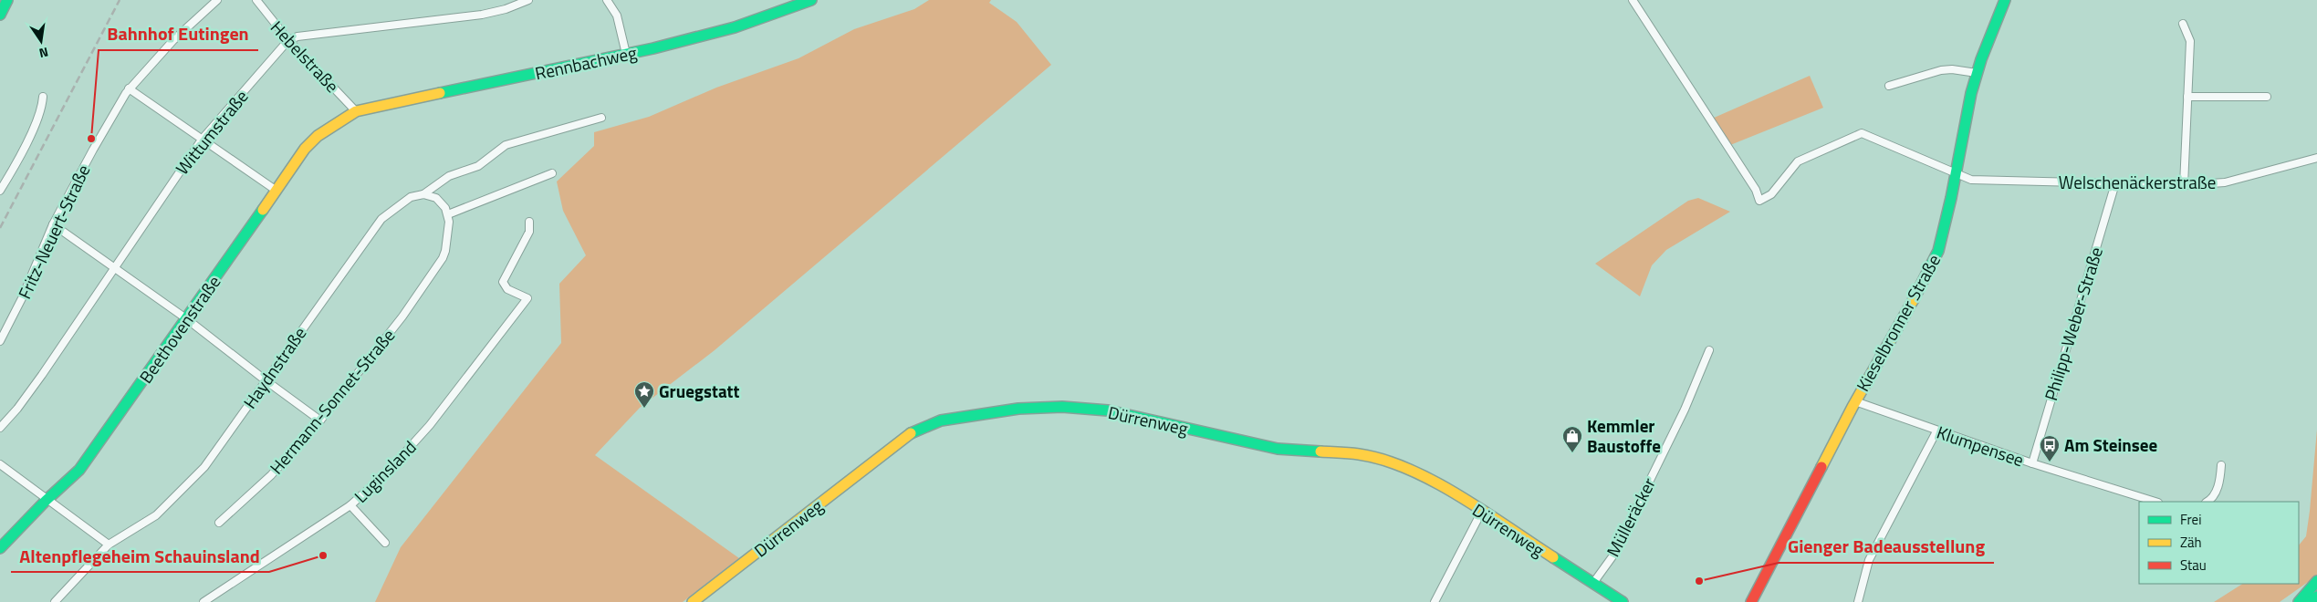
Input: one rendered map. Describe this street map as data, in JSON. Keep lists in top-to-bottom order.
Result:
{
  "streets": {
    "main road": [
      "Rennbachweg",
      "Kieselbronner Straße",
      "Beethovenstraße",
      "Dürrenweg"
    ],
    "street": [
      "Hebelstraße",
      "Wittumstraße",
      "Welschenäckerstraße",
      "Fritz-Neuert-Straße",
      "Philipp-Weber-Straße",
      "Haydnstraße",
      "Hermann-Sonnet-Straße",
      "Klumpensee",
      "Luginsland",
      "Mülleräcker"
    ]
  },
  "crossings": [
    ["Hebelstraße", "Rennbachweg"],
    ["Hebelstraße", "Wittumstraße"],
    ["Hebelstraße", "Beethovenstraße"],
    ["Rennbachweg", "Beethovenstraße"],
    ["Welschenäckerstraße", "Kieselbronner Straße"],
    ["Welschenäckerstraße", "Philipp-Weber-Straße"],
    ["Kieselbronner Straße", "Klumpensee"],
    ["Philipp-Weber-Straße", "Klumpensee"],
    ["Dürrenweg", "Mülleräcker"]
  ],
  "places": {
    "other": ["Bahnhof Eutingen", "Altenpflegeheim Schauinsland", "Gienger Badeausstellung"],
    "place": ["Gruegstatt"],
    "shop": ["Kemmler Baustoffe"],
    "bus stop": ["Am Steinsee"]
  },
  "legend": ["Frei", "Zäh", "Stau"],
  "north": "bottom"
}
